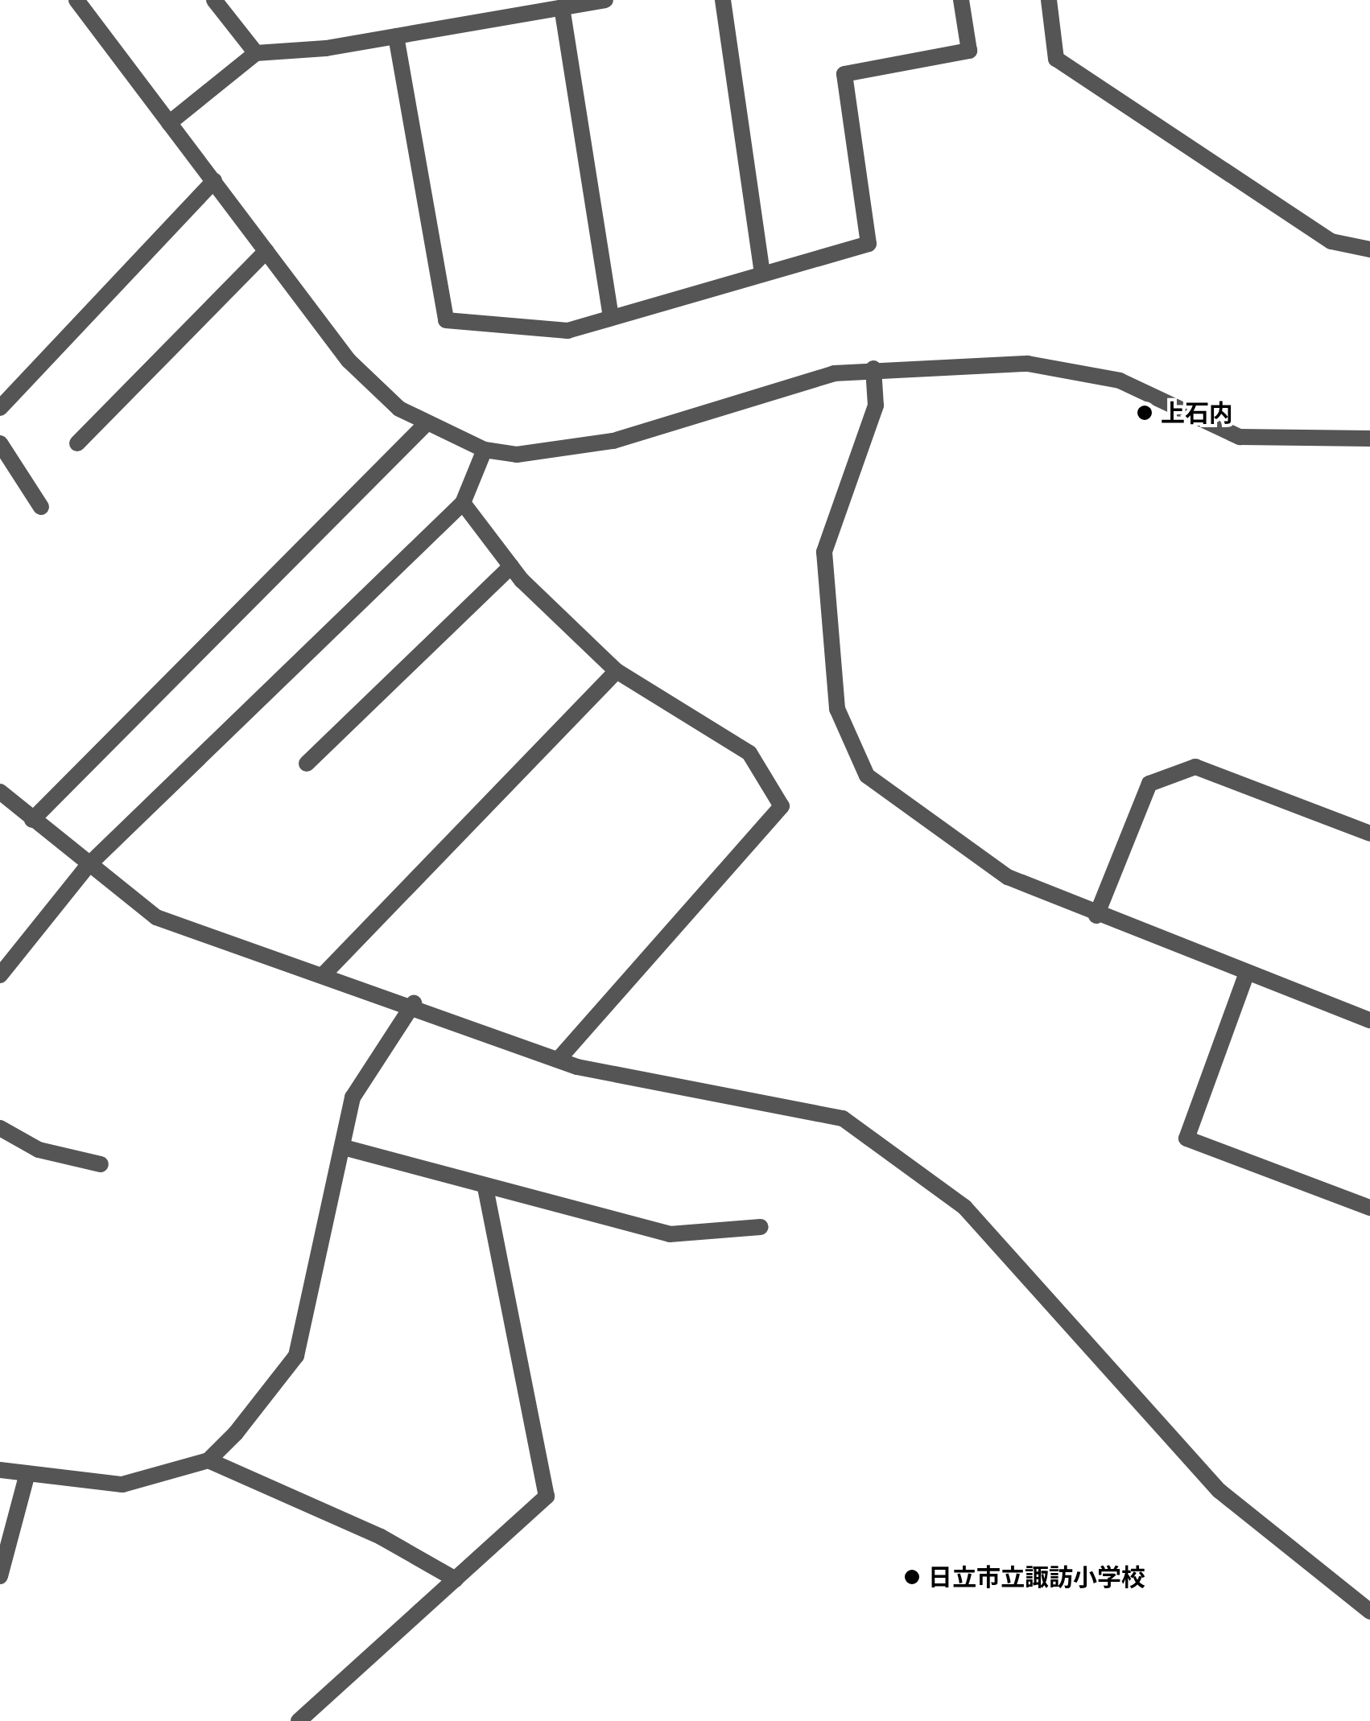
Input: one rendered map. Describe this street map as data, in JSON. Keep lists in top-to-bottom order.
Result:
{
  "places": ["上石内", "日立市立諏訪小学校"]
}
